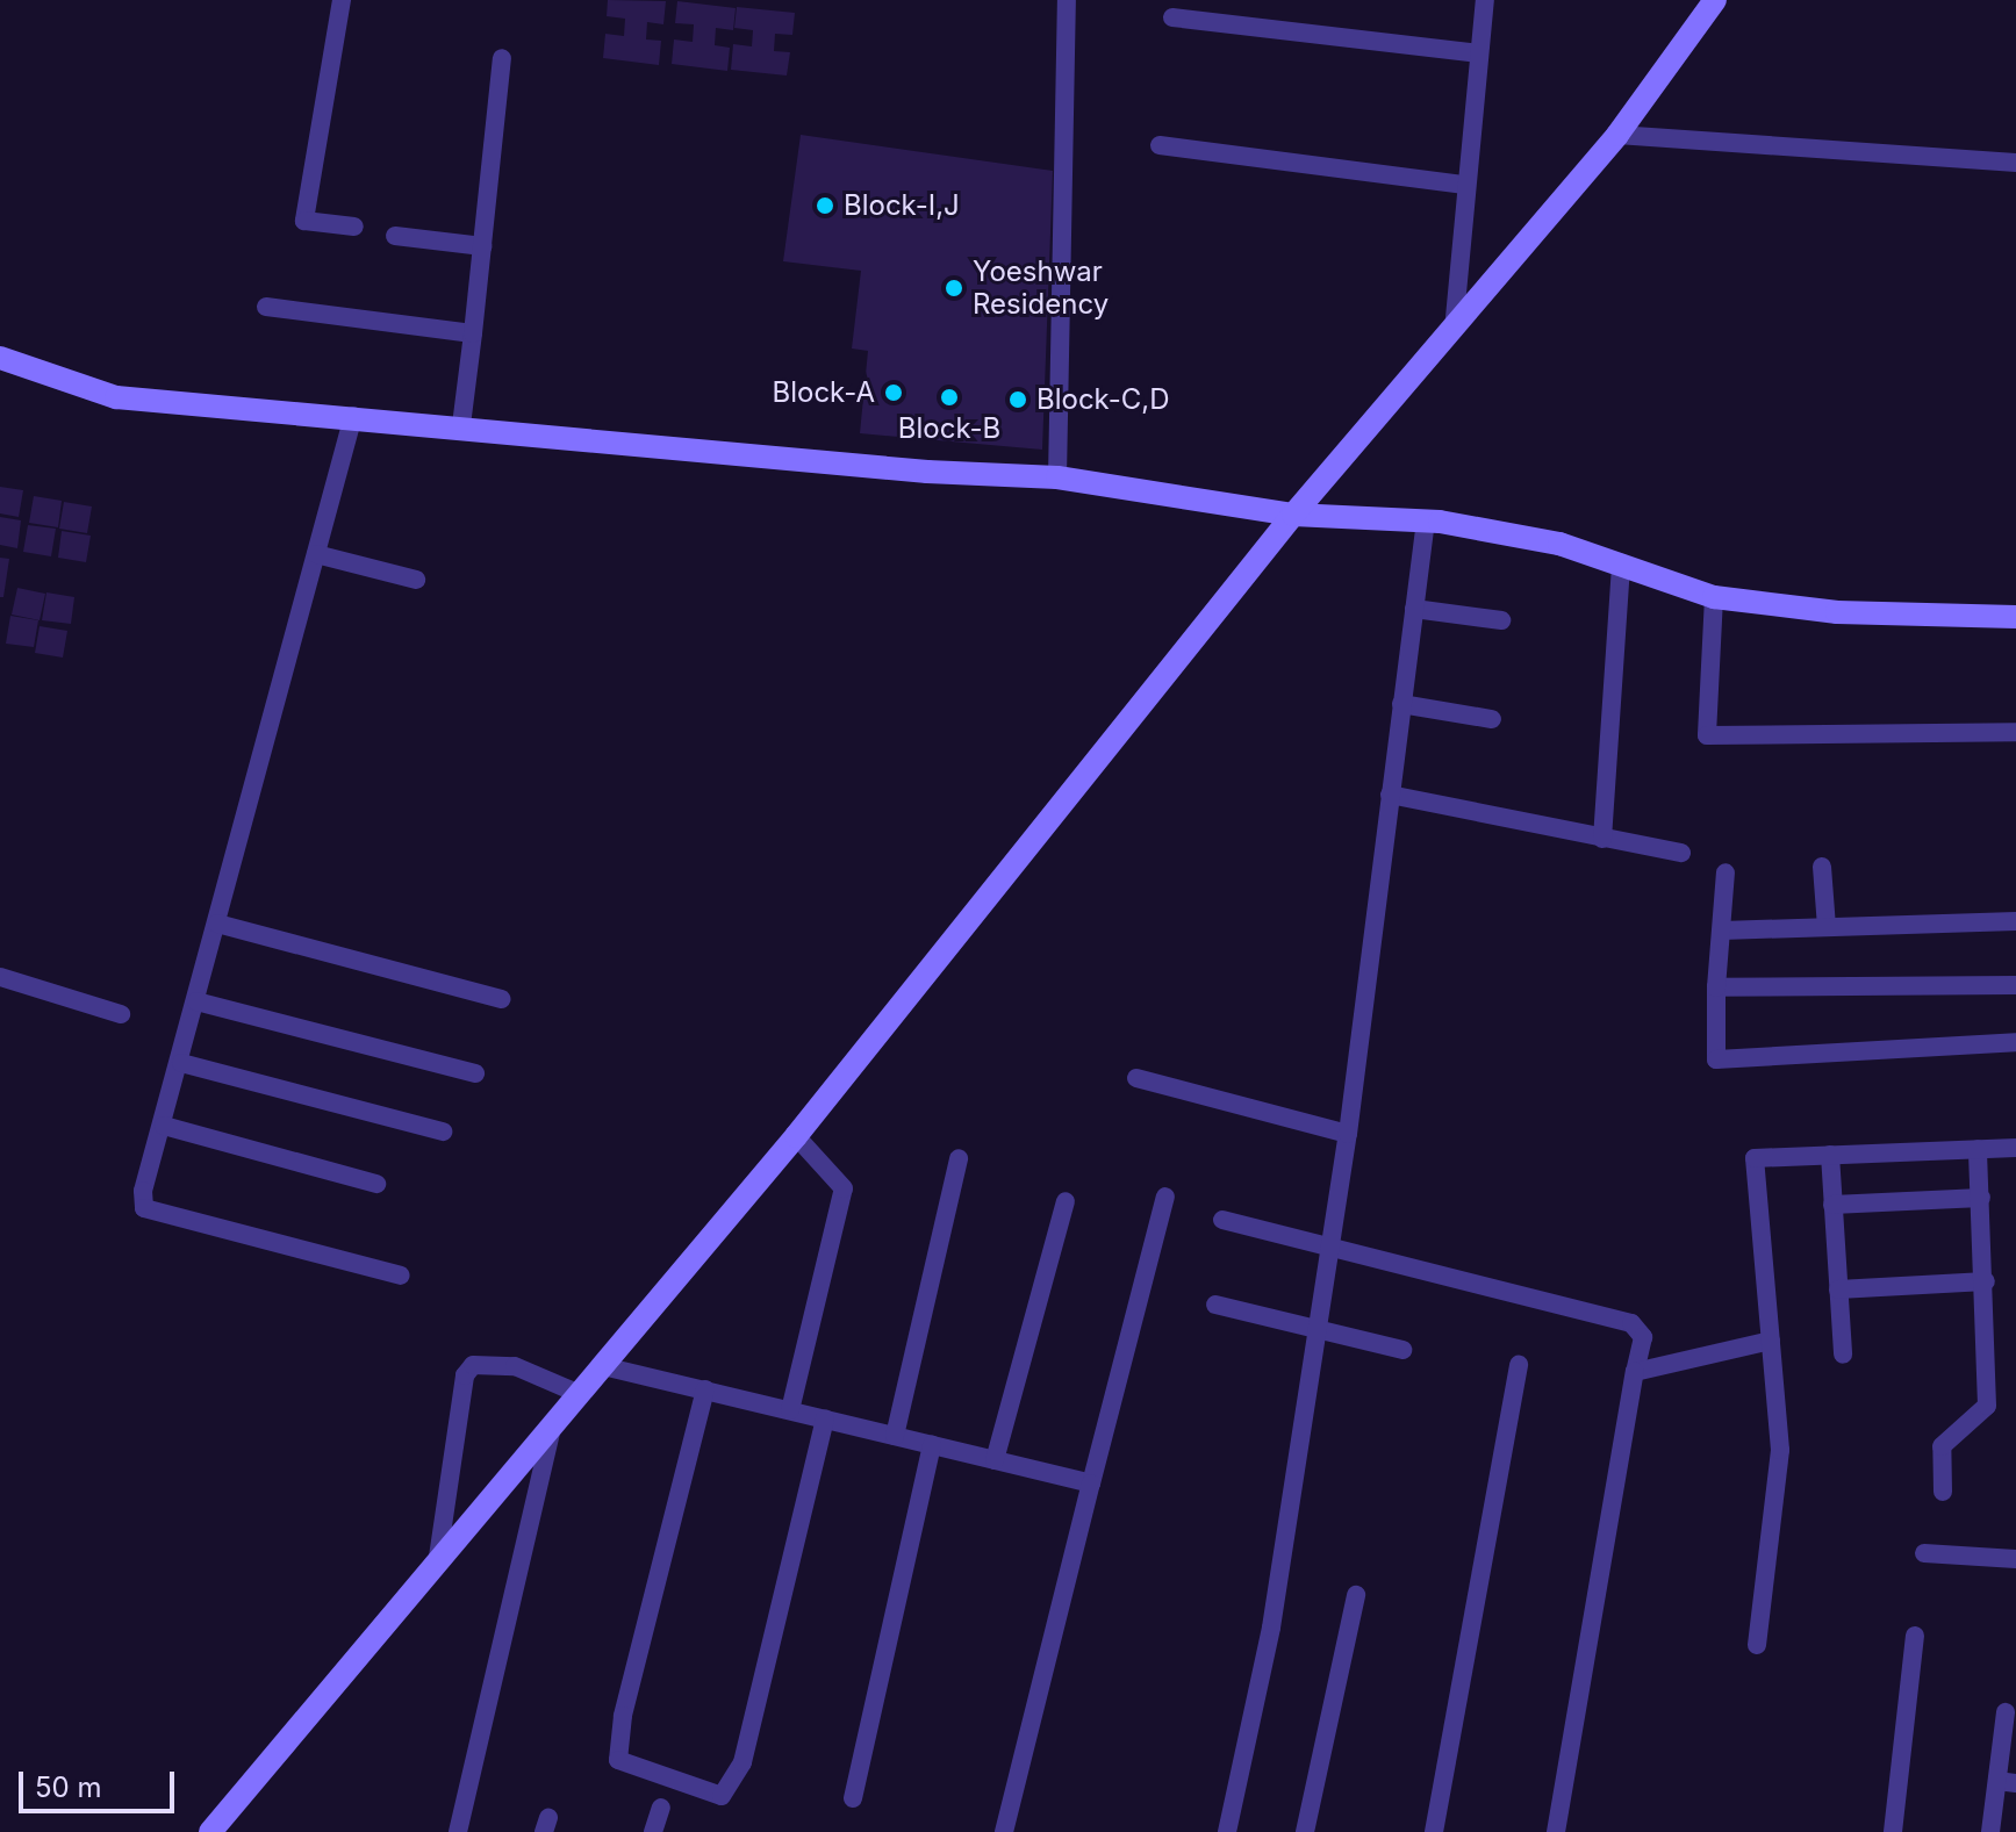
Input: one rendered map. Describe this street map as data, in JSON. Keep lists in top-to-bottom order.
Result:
{
  "places": [
    "Block-I,J",
    "Yoeshwar Residency",
    "Block-A",
    "Block-B",
    "Block-C,D"
  ],
  "scale_bar": "50 m"
}
